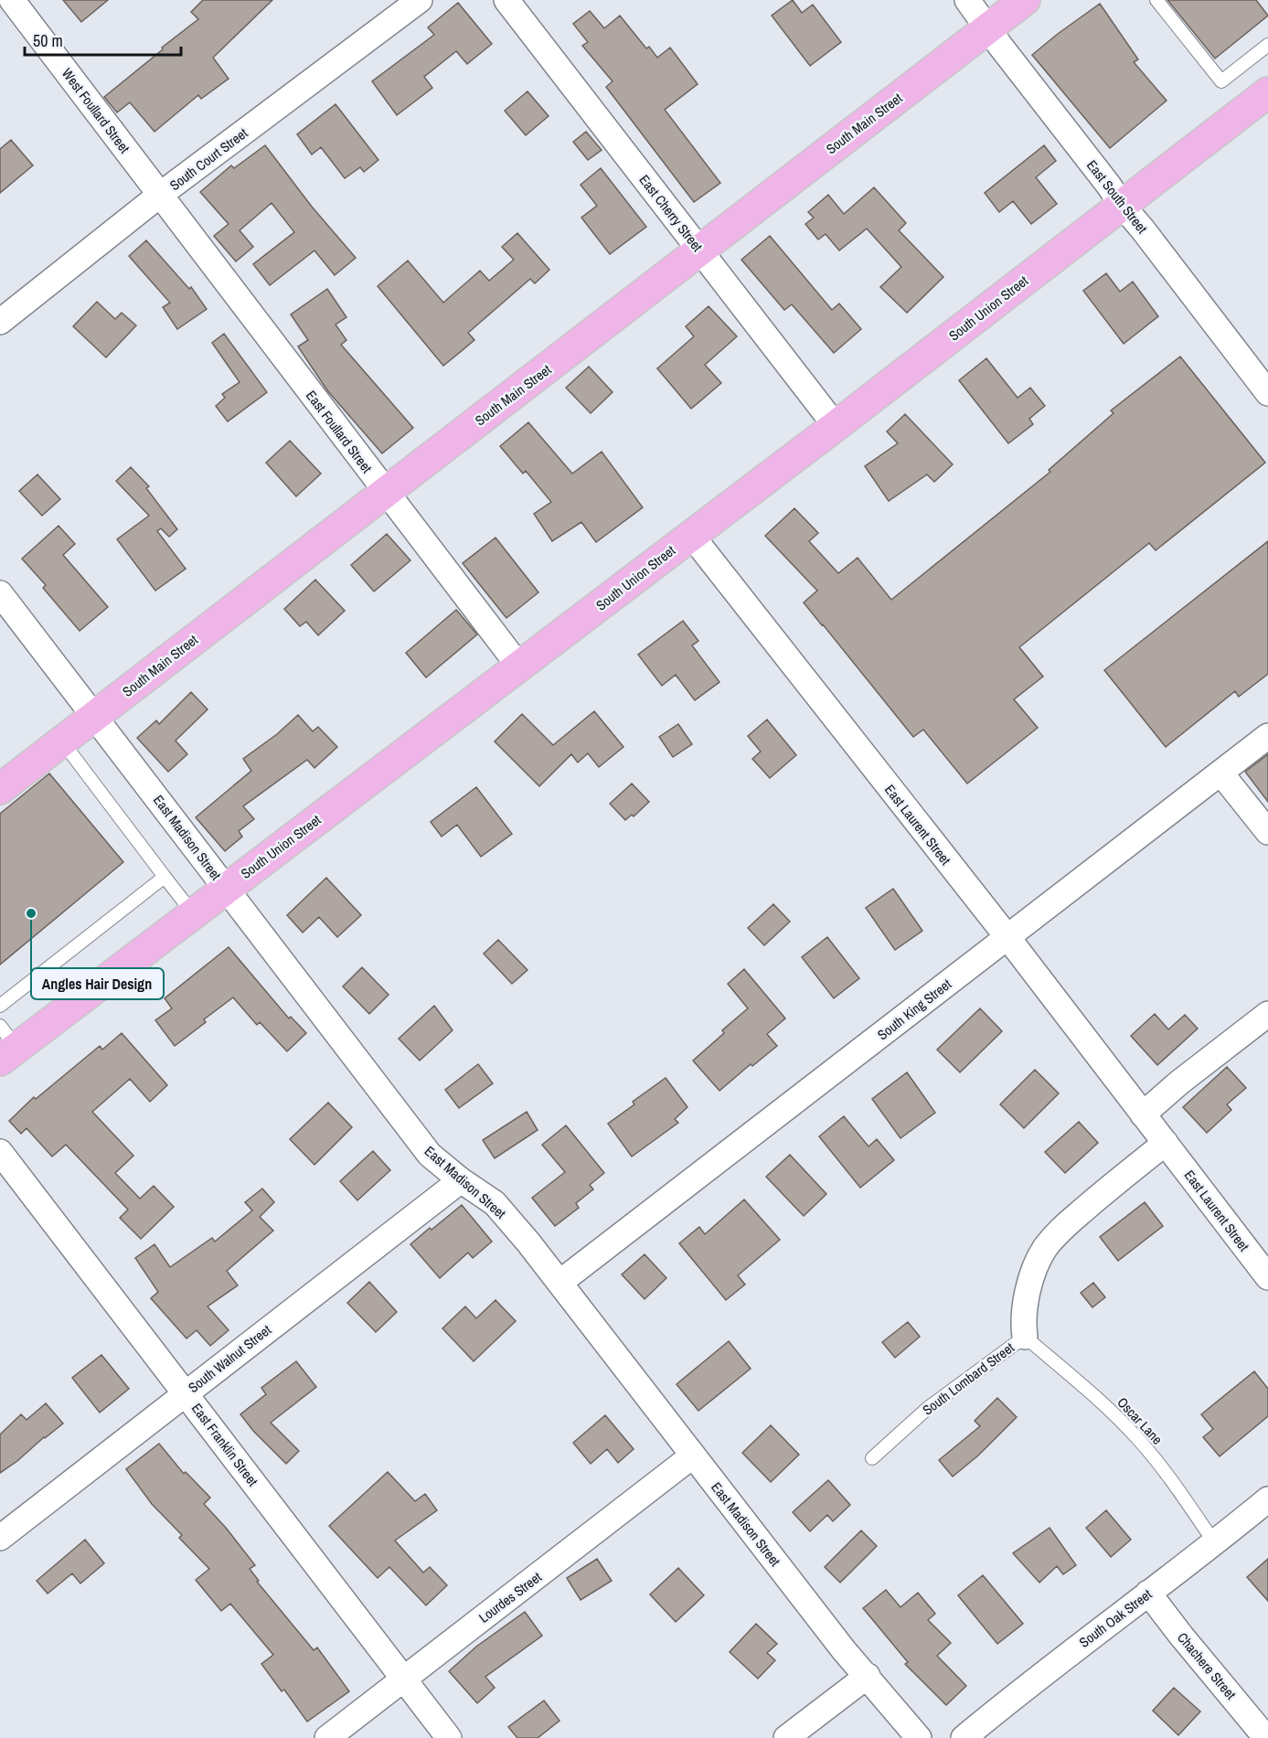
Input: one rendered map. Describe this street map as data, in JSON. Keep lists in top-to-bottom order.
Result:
{
  "streets": {
    "main road": ["South Main Street", "South Union Street"],
    "street": [
      "West Foullard Street",
      "South Court Street",
      "East South Street",
      "East Cherry Street",
      "East Foullard Street",
      "East Laurent Street",
      "East Madison Street",
      "South King Street",
      "South Walnut Street",
      "South Lombard Street",
      "East Franklin Street",
      "Lourdes Street",
      "South Oak Street",
      "Chachere Street"
    ],
    "lane": ["Oscar Lane"]
  },
  "crossings": [
    ["West Foullard Street", "South Court Street"],
    ["West Foullard Street", "East Foullard Street"],
    ["South Main Street", "East South Street"],
    ["South Main Street", "East Cherry Street"],
    ["South Main Street", "East Foullard Street"],
    ["South Main Street", "East Madison Street"],
    ["South Court Street", "East Foullard Street"],
    ["East South Street", "South Union Street"],
    ["East Cherry Street", "South Union Street"],
    ["South Union Street", "East Foullard Street"],
    ["South Union Street", "East Laurent Street"],
    ["South Union Street", "East Madison Street"],
    ["East Laurent Street", "South King Street"],
    ["East Laurent Street", "South Lombard Street"],
    ["East Madison Street", "South King Street"],
    ["East Madison Street", "South Walnut Street"],
    ["East Madison Street", "Lourdes Street"],
    ["South Walnut Street", "East Franklin Street"],
    ["South Lombard Street", "Oscar Lane"],
    ["Oscar Lane", "South Oak Street"],
    ["East Franklin Street", "Lourdes Street"],
    ["South Oak Street", "Chachere Street"]
  ],
  "places": ["Angles Hair Design"],
  "scale_bar": "50 m"
}
